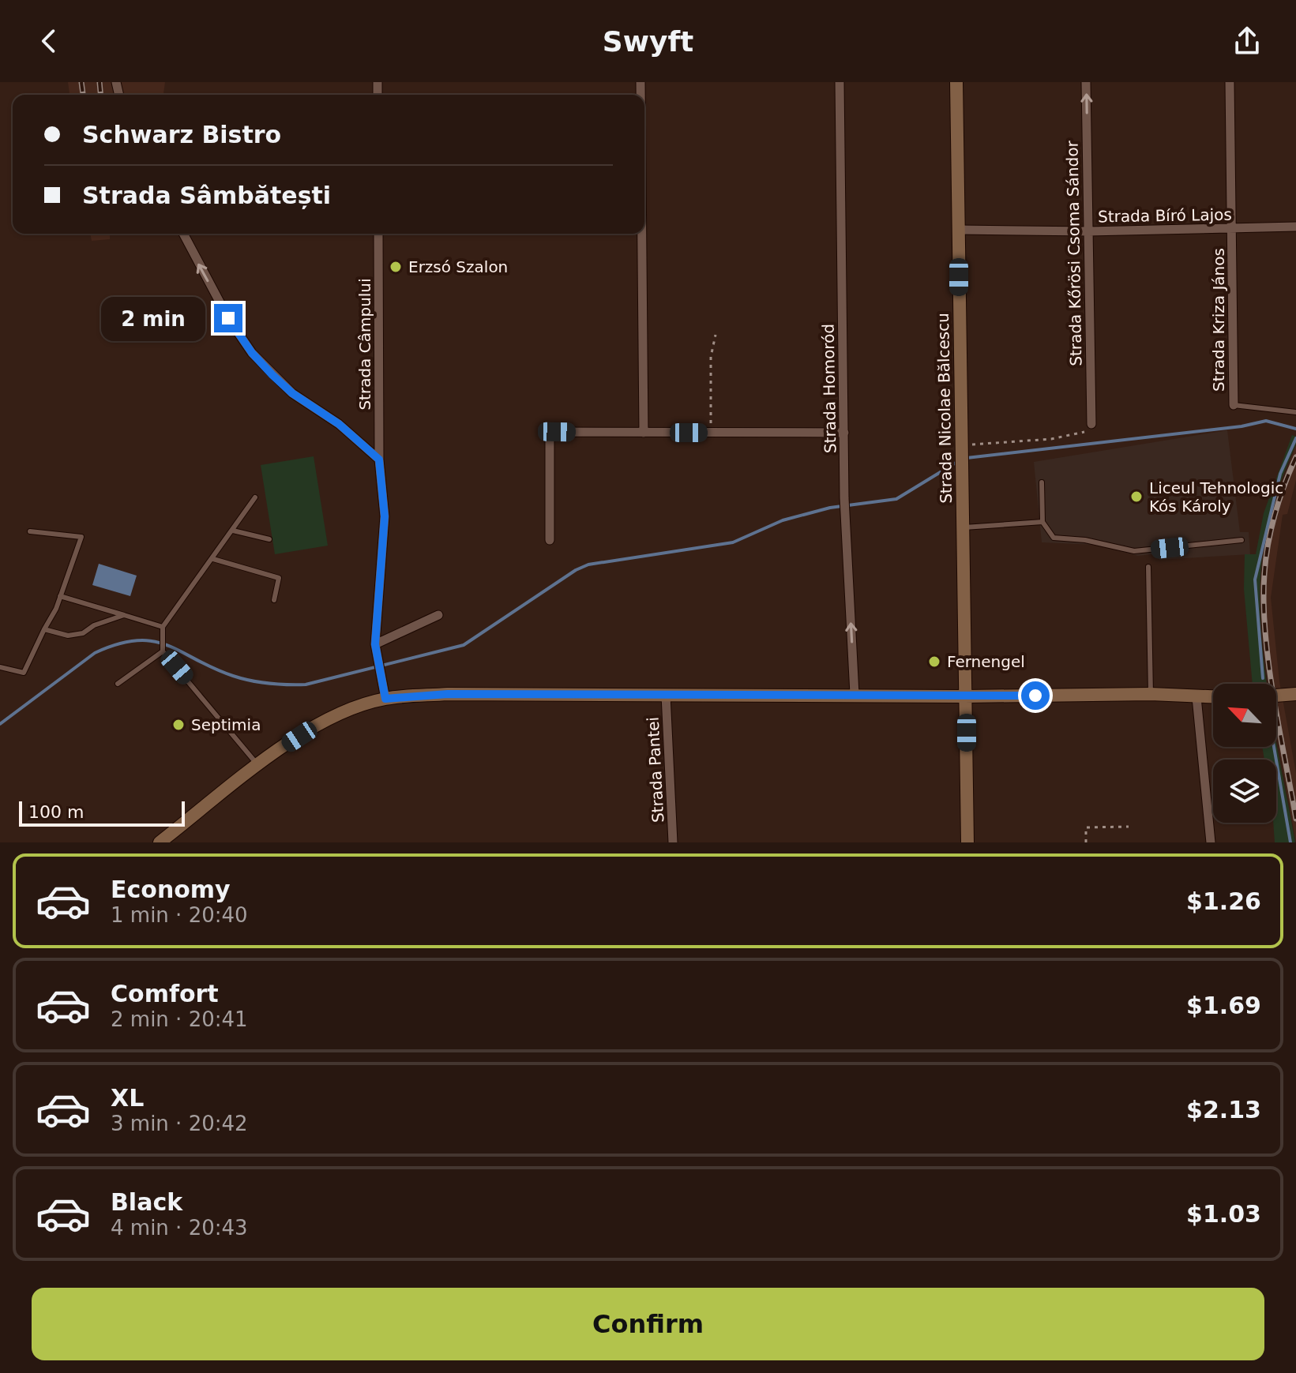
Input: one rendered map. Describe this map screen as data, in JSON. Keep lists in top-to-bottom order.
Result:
{
  "streets": {
    "main road": ["Strada Nicolae Bălcescu"],
    "street": [
      "Strada Bíró Lajos",
      "Strada Kőrösi Csoma Sándor",
      "Strada Kriza János",
      "Strada Câmpului",
      "Strada Homoród",
      "Strada Pantei"
    ]
  },
  "crossings": [
    ["Strada Bíró Lajos", "Strada Kőrösi Csoma Sándor"],
    ["Strada Bíró Lajos", "Strada Kriza János"],
    ["Strada Bíró Lajos", "Strada Nicolae Bălcescu"]
  ],
  "one_way": ["Strada Kőrösi Csoma Sándor", "Strada Homoród"],
  "places": [
    "Erzsó Szalon",
    "Liceul Tehnologic Kós Károly",
    "Fernengel",
    "Septimia"
  ],
  "scale_bar": "100 m",
  "north": "top left",
  "page": {
    "header": "Swyft",
    "banner": ["Schwarz Bistro", "Strada Sâmbătești"],
    "bubble": "2 min",
    "scale": "100 m",
    "list": [
      {
        "name": "Economy",
        "note": "1 min · 20:40",
        "value": "$1.26"
      },
      {
        "name": "Comfort",
        "note": "2 min · 20:41",
        "value": "$1.69"
      },
      {
        "name": "XL",
        "note": "3 min · 20:42",
        "value": "$2.13"
      },
      {
        "name": "Black",
        "note": "4 min · 20:43",
        "value": "$1.03"
      }
    ],
    "buttons": "Confirm"
  }
}
